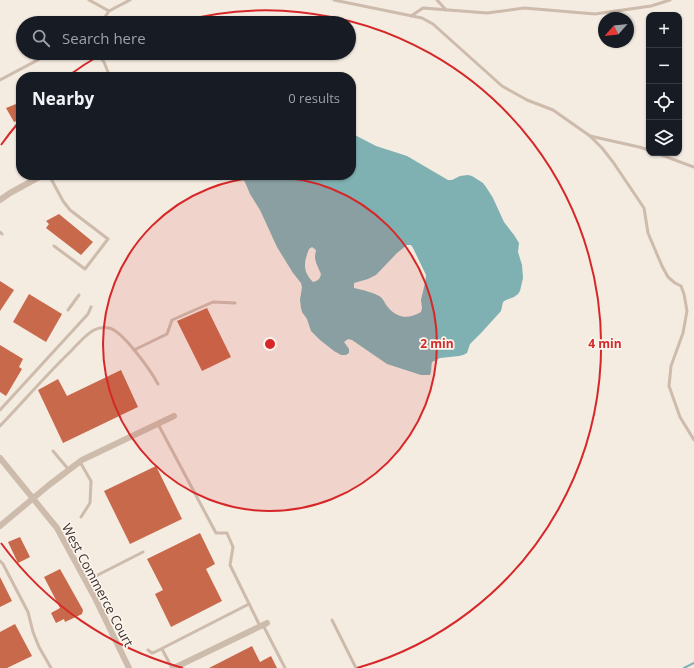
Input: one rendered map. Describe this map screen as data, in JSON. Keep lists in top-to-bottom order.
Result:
{
  "streets": {
    "street": ["West Commerce Court"]
  },
  "north": "bottom left",
  "page": {
    "map_buttons": ["+", "−"],
    "search": "Search here",
    "heading": ["Nearby", "0 results"]
  },
  "rings": ["2 min", "4 min"]
}
